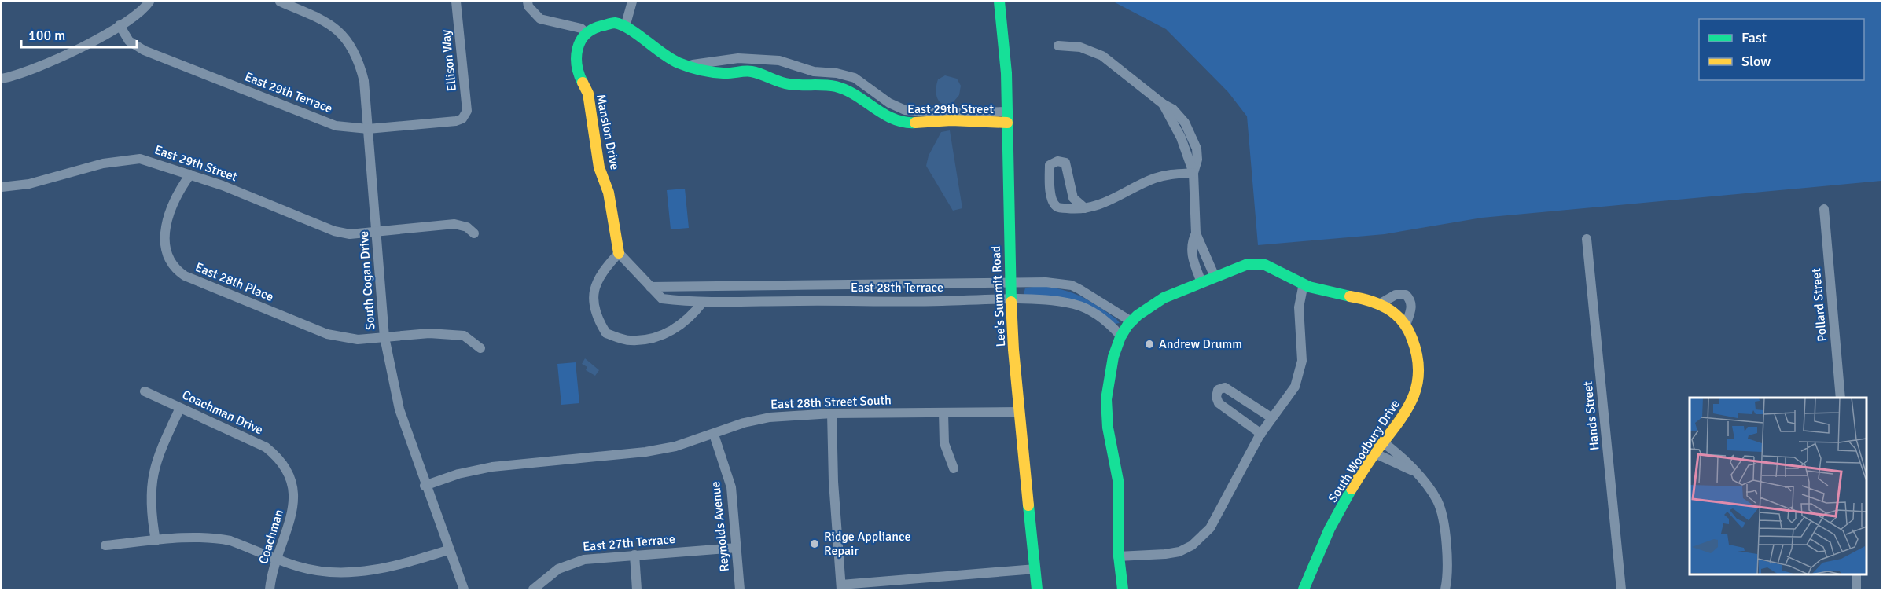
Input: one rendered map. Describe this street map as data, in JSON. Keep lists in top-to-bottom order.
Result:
{
  "streets": {
    "street": [
      "Ellison Way",
      "East 29th Terrace",
      "East 29th Street",
      "Mansion Drive",
      "South Cogan Drive",
      "East 28th Place",
      "East 28th Terrace",
      "Lee's Summit Road",
      "Pollard Street",
      "East 28th Street South",
      "Coachman Drive",
      "Hands Street",
      "South Woodbury Drive",
      "Reynolds Avenue",
      "Coachman",
      "East 27th Terrace"
    ]
  },
  "crossings": [
    ["Ellison Way", "East 29th Terrace"],
    ["East 29th Terrace", "South Cogan Drive"],
    ["East 29th Street", "South Cogan Drive"],
    ["East 29th Street", "East 28th Place"],
    ["East 29th Street", "Lee's Summit Road"],
    ["Mansion Drive", "East 28th Terrace"],
    ["South Cogan Drive", "East 28th Place"],
    ["South Cogan Drive", "East 28th Street South"],
    ["East 28th Terrace", "Lee's Summit Road"],
    ["Lee's Summit Road", "East 28th Street South"],
    ["East 28th Street South", "Reynolds Avenue"],
    ["Coachman Drive", "Coachman"],
    ["Reynolds Avenue", "East 27th Terrace"]
  ],
  "places": ["Andrew Drumm", "Ridge Appliance Repair"],
  "legend": ["Fast", "Slow"],
  "scale_bar": "100 m"
}
